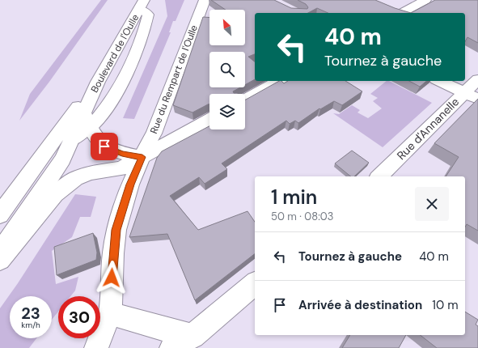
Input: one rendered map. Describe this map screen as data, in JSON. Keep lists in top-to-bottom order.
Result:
{
  "streets": {
    "street": ["Boulevard de l'Oulle", "Rue du Rempart de l'Oulle", "Rue d'Annanelle"]
  },
  "north": "top left",
  "page": {
    "turn": ["40 m", "Tournez à gauche"],
    "heading": ["1 min", "50 m · 08:03"],
    "list": [
      {
        "name": "Tournez à gauche",
        "value": "40 m"
      },
      {
        "name": "Arrivée à destination",
        "value": "10 m"
      }
    ],
    "speed": "23 km/h",
    "limit": "30"
  }
}
